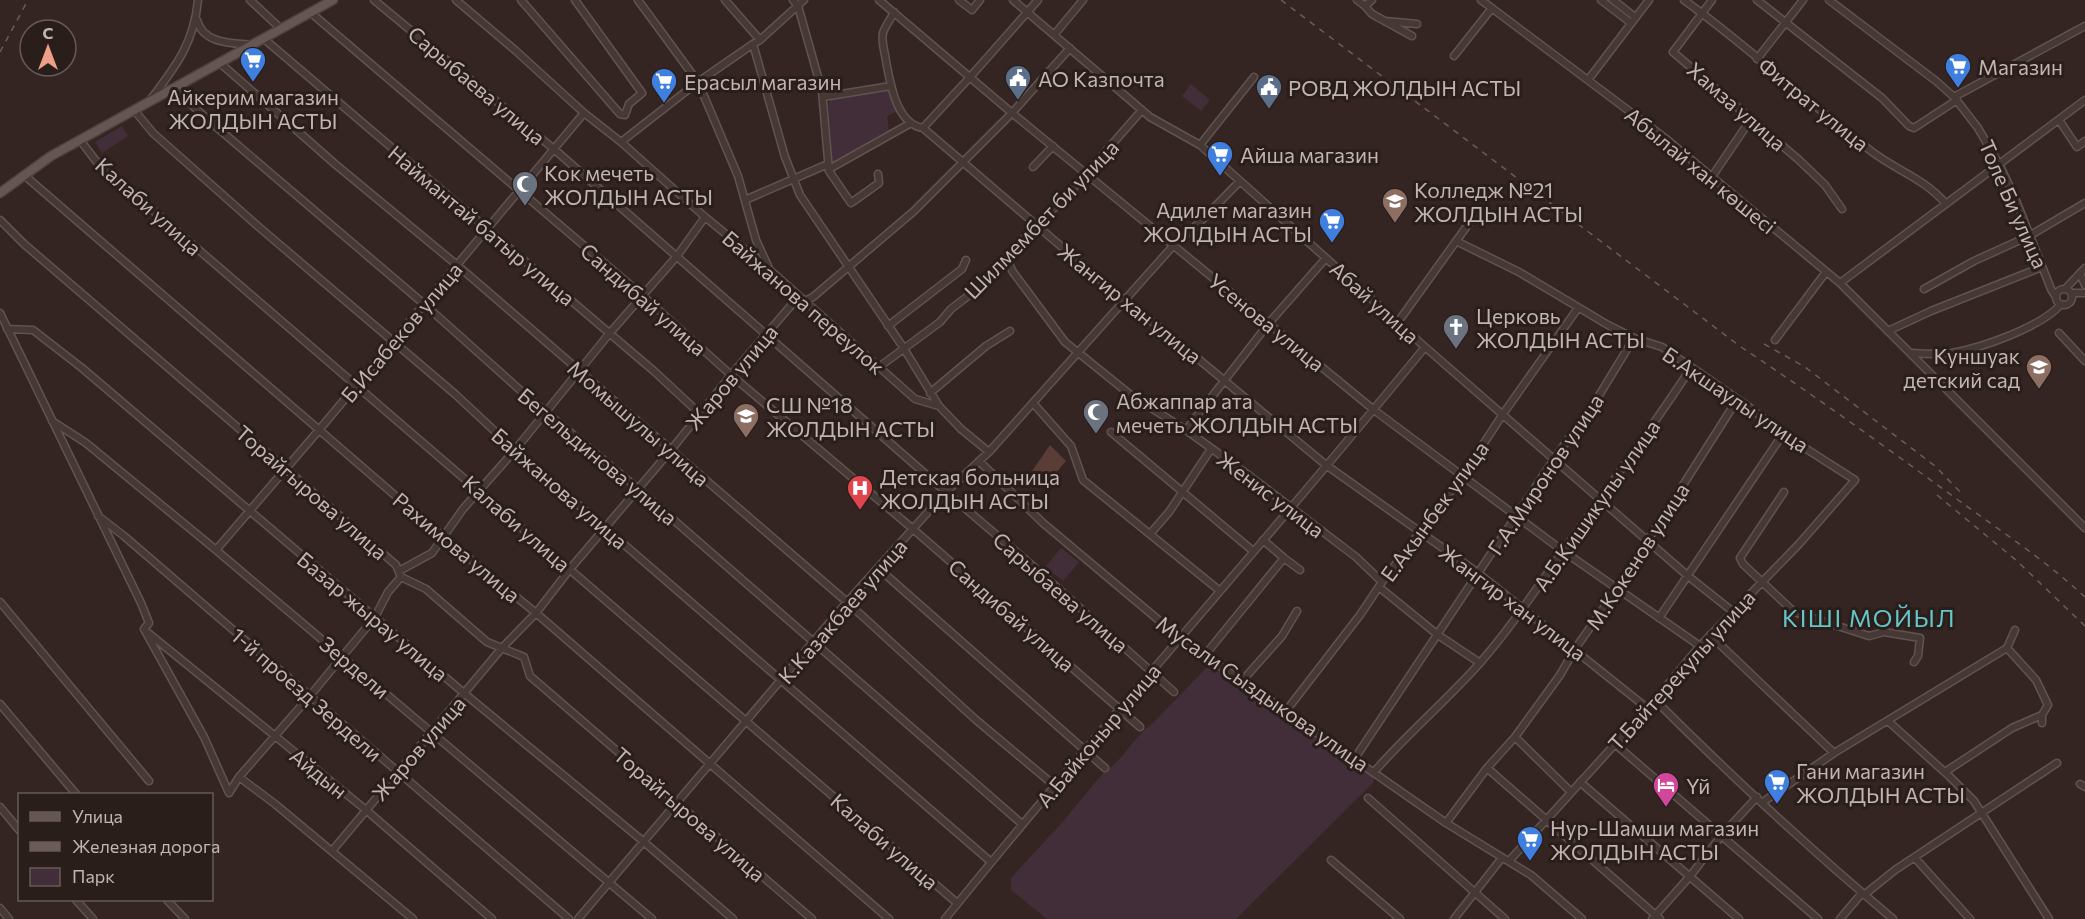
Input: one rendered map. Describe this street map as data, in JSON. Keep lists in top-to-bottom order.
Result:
{
  "streets": {
    "street": [
      "Сарыбаева улица",
      "Фитрат улица",
      "Хамза улица",
      "Абылай хан көшесі",
      "Толе Би улица",
      "Калаби улица",
      "Шилмембет би улица",
      "Наймантай батыр улица",
      "Сандибай улица",
      "Байжанова переулок",
      "Абай улица",
      "Жангир хан улица",
      "Усенова улица",
      "Б.Исабеков улица",
      "Жаров улица",
      "Б.Акшаулы улица",
      "Момышулы улица",
      "Бегельдинова улица",
      "Г.А.Миронов улица",
      "Байжанова улица",
      "Торайгырова улица",
      "Женис улица",
      "А.Б.Кишикулы улица",
      "Е.Акынбек улица",
      "Рахимова улица",
      "М.Кокенов улица",
      "К.Казакбаев улица",
      "Базар жырау улица",
      "Зердели",
      "Т.Байтерекулы улица",
      "Мусали Сыздыкова улица",
      "1-й проезд Зердели",
      "А.Байконыр улица",
      "Айдын"
    ]
  },
  "crossings": [
    ["Сарыбаева улица", "Б.Исабеков улица"],
    ["Сарыбаева улица", "Жаров улица"],
    ["Сарыбаева улица", "К.Казакбаев улица"],
    ["Сарыбаева улица", "А.Байконыр улица"],
    ["Фитрат улица", "Хамза улица"],
    ["Калаби улица", "Б.Исабеков улица"],
    ["Калаби улица", "Жаров улица"],
    ["Калаби улица", "К.Казакбаев улица"],
    ["Калаби улица", "А.Байконыр улица"],
    ["Шилмембет би улица", "Байжанова переулок"],
    ["Шилмембет би улица", "Абай улица"],
    ["Шилмембет би улица", "Жангир хан улица"],
    ["Шилмембет би улица", "Усенова улица"],
    ["Шилмембет би улица", "Женис улица"],
    ["Наймантай батыр улица", "Б.Исабеков улица"],
    ["Наймантай батыр улица", "Жаров улица"],
    ["Сандибай улица", "Б.Исабеков улица"],
    ["Сандибай улица", "Жаров улица"],
    ["Сандибай улица", "К.Казакбаев улица"],
    ["Сандибай улица", "А.Байконыр улица"],
    ["Байжанова переулок", "Б.Исабеков улица"],
    ["Байжанова переулок", "Жаров улица"],
    ["Абай улица", "Жаров улица"],
    ["Абай улица", "Г.А.Миронов улица"],
    ["Абай улица", "А.Б.Кишикулы улица"],
    ["Абай улица", "Е.Акынбек улица"],
    ["Абай улица", "М.Кокенов улица"],
    ["Абай улица", "К.Казакбаев улица"],
    ["Абай улица", "Т.Байтерекулы улица"],
    ["Абай улица", "А.Байконыр улица"],
    ["Жангир хан улица", "Жаров улица"],
    ["Жангир хан улица", "Г.А.Миронов улица"],
    ["Жангир хан улица", "А.Б.Кишикулы улица"],
    ["Жангир хан улица", "Е.Акынбек улица"],
    ["Жангир хан улица", "М.Кокенов улица"],
    ["Жангир хан улица", "К.Казакбаев улица"],
    ["Жангир хан улица", "Т.Байтерекулы улица"],
    ["Жангир хан улица", "А.Байконыр улица"],
    ["Усенова улица", "Жаров улица"],
    ["Усенова улица", "Г.А.Миронов улица"],
    ["Усенова улица", "А.Б.Кишикулы улица"],
    ["Усенова улица", "Е.Акынбек улица"],
    ["Усенова улица", "М.Кокенов улица"],
    ["Усенова улица", "К.Казакбаев улица"],
    ["Усенова улица", "Т.Байтерекулы улица"],
    ["Усенова улица", "А.Байконыр улица"],
    ["Б.Исабеков улица", "Момышулы улица"],
    ["Б.Исабеков улица", "Бегельдинова улица"],
    ["Б.Исабеков улица", "Байжанова улица"],
    ["Б.Исабеков улица", "Торайгырова улица"],
    ["Б.Исабеков улица", "Рахимова улица"],
    ["Б.Исабеков улица", "Базар жырау улица"],
    ["Б.Исабеков улица", "Зердели"],
    ["Жаров улица", "Момышулы улица"],
    ["Жаров улица", "Бегельдинова улица"],
    ["Жаров улица", "Байжанова улица"],
    ["Жаров улица", "Торайгырова улица"],
    ["Жаров улица", "Рахимова улица"],
    ["Жаров улица", "Базар жырау улица"],
    ["Жаров улица", "Зердели"],
    ["Жаров улица", "1-й проезд Зердели"],
    ["Жаров улица", "Айдын"],
    ["Б.Акшаулы улица", "Г.А.Миронов улица"],
    ["Б.Акшаулы улица", "А.Б.Кишикулы улица"],
    ["Б.Акшаулы улица", "Е.Акынбек улица"],
    ["Б.Акшаулы улица", "М.Кокенов улица"],
    ["Б.Акшаулы улица", "Т.Байтерекулы улица"],
    ["Момышулы улица", "К.Казакбаев улица"],
    ["Момышулы улица", "А.Байконыр улица"],
    ["Бегельдинова улица", "К.Казакбаев улица"],
    ["Бегельдинова улица", "А.Байконыр улица"],
    ["Г.А.Миронов улица", "Женис улица"],
    ["Г.А.Миронов улица", "Мусали Сыздыкова улица"],
    ["Байжанова улица", "К.Казакбаев улица"],
    ["Байжанова улица", "А.Байконыр улица"],
    ["Торайгырова улица", "К.Казакбаев улица"],
    ["Женис улица", "А.Б.Кишикулы улица"],
    ["Женис улица", "Е.Акынбек улица"],
    ["Женис улица", "К.Казакбаев улица"],
    ["Женис улица", "А.Байконыр улица"],
    ["А.Б.Кишикулы улица", "Мусали Сыздыкова улица"],
    ["Е.Акынбек улица", "Мусали Сыздыкова улица"],
    ["Рахимова улица", "К.Казакбаев улица"],
    ["М.Кокенов улица", "Мусали Сыздыкова улица"],
    ["К.Казакбаев улица", "Базар жырау улица"],
    ["К.Казакбаев улица", "Зердели"],
    ["К.Казакбаев улица", "Мусали Сыздыкова улица"],
    ["Т.Байтерекулы улица", "Мусали Сыздыкова улица"],
    ["Мусали Сыздыкова улица", "А.Байконыр улица"]
  ],
  "districts": ["КІШІ МОЙЫЛ"],
  "places": {
    "supermarket": [
      "Айкерим магазин ЖОЛДЫН АСТЫ",
      "Магазин",
      "Ерасыл магазин",
      "Айша магазин",
      "Адилет магазин ЖОЛДЫН АСТЫ",
      "Гани магазин ЖОЛДЫН АСТЫ",
      "Нур-Шамши магазин ЖОЛДЫН АСТЫ"
    ],
    "public building": ["АО Казпочта", "РОВД ЖОЛДЫН АСТЫ"],
    "mosque": ["Кок мечеть ЖОЛДЫН АСТЫ", "Абжаппар ата мечеть ЖОЛДЫН АСТЫ"],
    "school or university": ["Колледж №21 ЖОЛДЫН АСТЫ", "Куншуак детский сад", "СШ №18 ЖОЛДЫН АСТЫ"],
    "church": ["Церковь ЖОЛДЫН АСТЫ"],
    "hospital": ["Детская больница ЖОЛДЫН АСТЫ"],
    "hotel": ["Үй"]
  },
  "legend": ["Улица", "Железная дорога", "Парк"],
  "north": "top"
}
